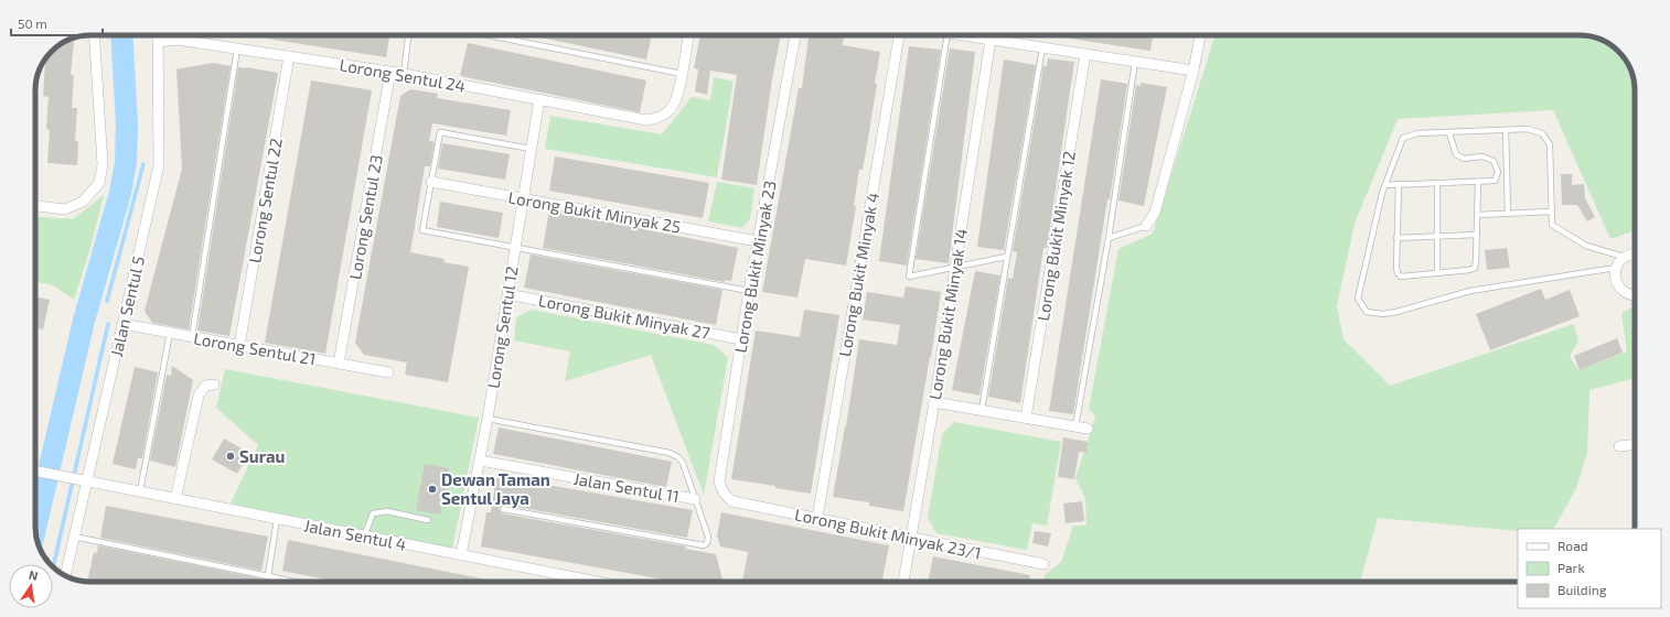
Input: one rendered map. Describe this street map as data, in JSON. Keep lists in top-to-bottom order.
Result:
{
  "streets": {
    "street": [
      "Lorong Sentul 24",
      "Lorong Sentul 22",
      "Lorong Bukit Minyak 25",
      "Lorong Sentul 23",
      "Lorong Bukit Minyak 12",
      "Lorong Bukit Minyak 23",
      "Lorong Bukit Minyak 4",
      "Jalan Sentul 5",
      "Lorong Bukit Minyak 14",
      "Lorong Bukit Minyak 27",
      "Lorong Sentul 12",
      "Lorong Sentul 21",
      "Jalan Sentul 11",
      "Lorong Bukit Minyak 23/1",
      "Jalan Sentul 4"
    ]
  },
  "crossings": [
    ["Lorong Sentul 24", "Lorong Sentul 22"],
    ["Lorong Sentul 24", "Lorong Sentul 23"],
    ["Lorong Sentul 24", "Jalan Sentul 5"],
    ["Lorong Sentul 24", "Lorong Sentul 12"],
    ["Lorong Sentul 22", "Lorong Sentul 21"],
    ["Lorong Bukit Minyak 25", "Lorong Bukit Minyak 23"],
    ["Lorong Bukit Minyak 25", "Lorong Sentul 12"],
    ["Lorong Sentul 23", "Lorong Sentul 21"],
    ["Lorong Bukit Minyak 23", "Lorong Bukit Minyak 27"],
    ["Lorong Bukit Minyak 23", "Lorong Bukit Minyak 23/1"],
    ["Lorong Bukit Minyak 4", "Lorong Bukit Minyak 23/1"],
    ["Jalan Sentul 5", "Lorong Sentul 21"],
    ["Jalan Sentul 5", "Jalan Sentul 4"],
    ["Lorong Bukit Minyak 14", "Lorong Bukit Minyak 23/1"],
    ["Lorong Bukit Minyak 27", "Lorong Sentul 12"],
    ["Lorong Sentul 12", "Jalan Sentul 11"],
    ["Lorong Sentul 12", "Jalan Sentul 4"]
  ],
  "places": ["Surau", "Dewan Taman Sentul Jaya"],
  "legend": ["Road", "Park", "Building"],
  "scale_bar": "50 m",
  "north": "top"
}
